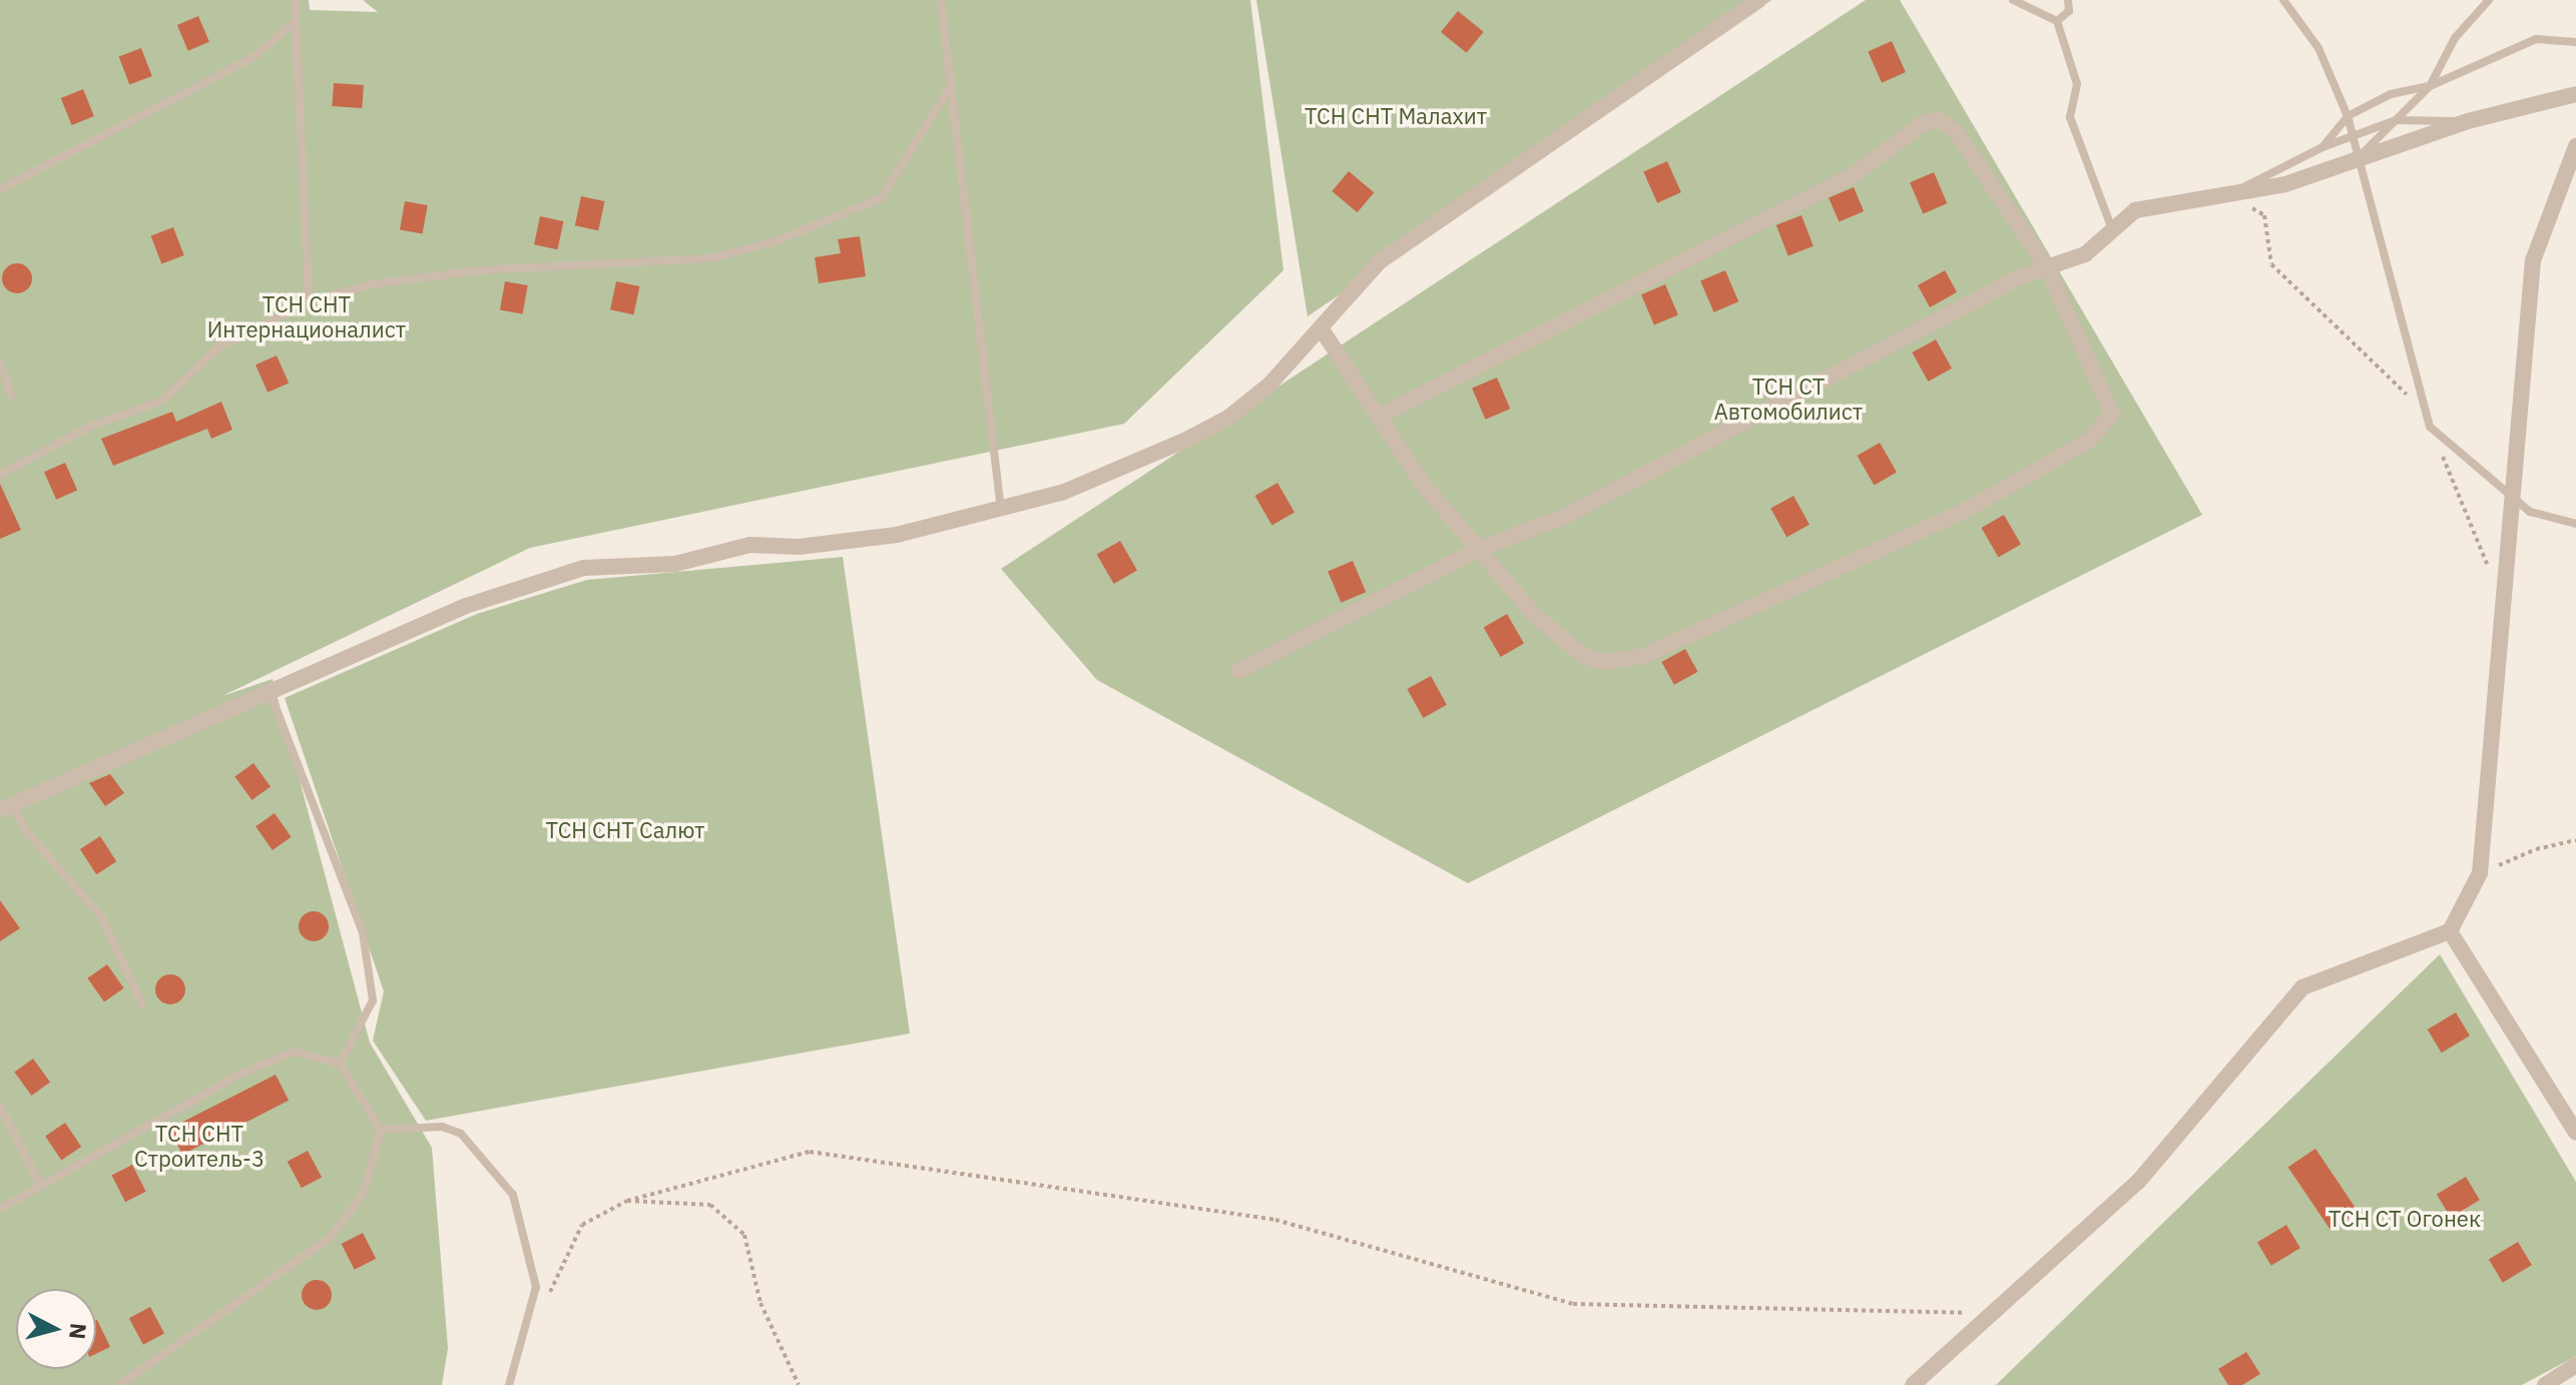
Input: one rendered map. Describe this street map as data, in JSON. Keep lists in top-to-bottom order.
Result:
{
  "parks": [
    "ТСН СНТ Малахит",
    "ТСН СНТ Интернационалист",
    "ТСН СТ Автомобилист",
    "ТСН СНТ Салют",
    "ТСН СНТ Строитель-3",
    "ТСН СТ Огонек"
  ],
  "north": "right"
}
